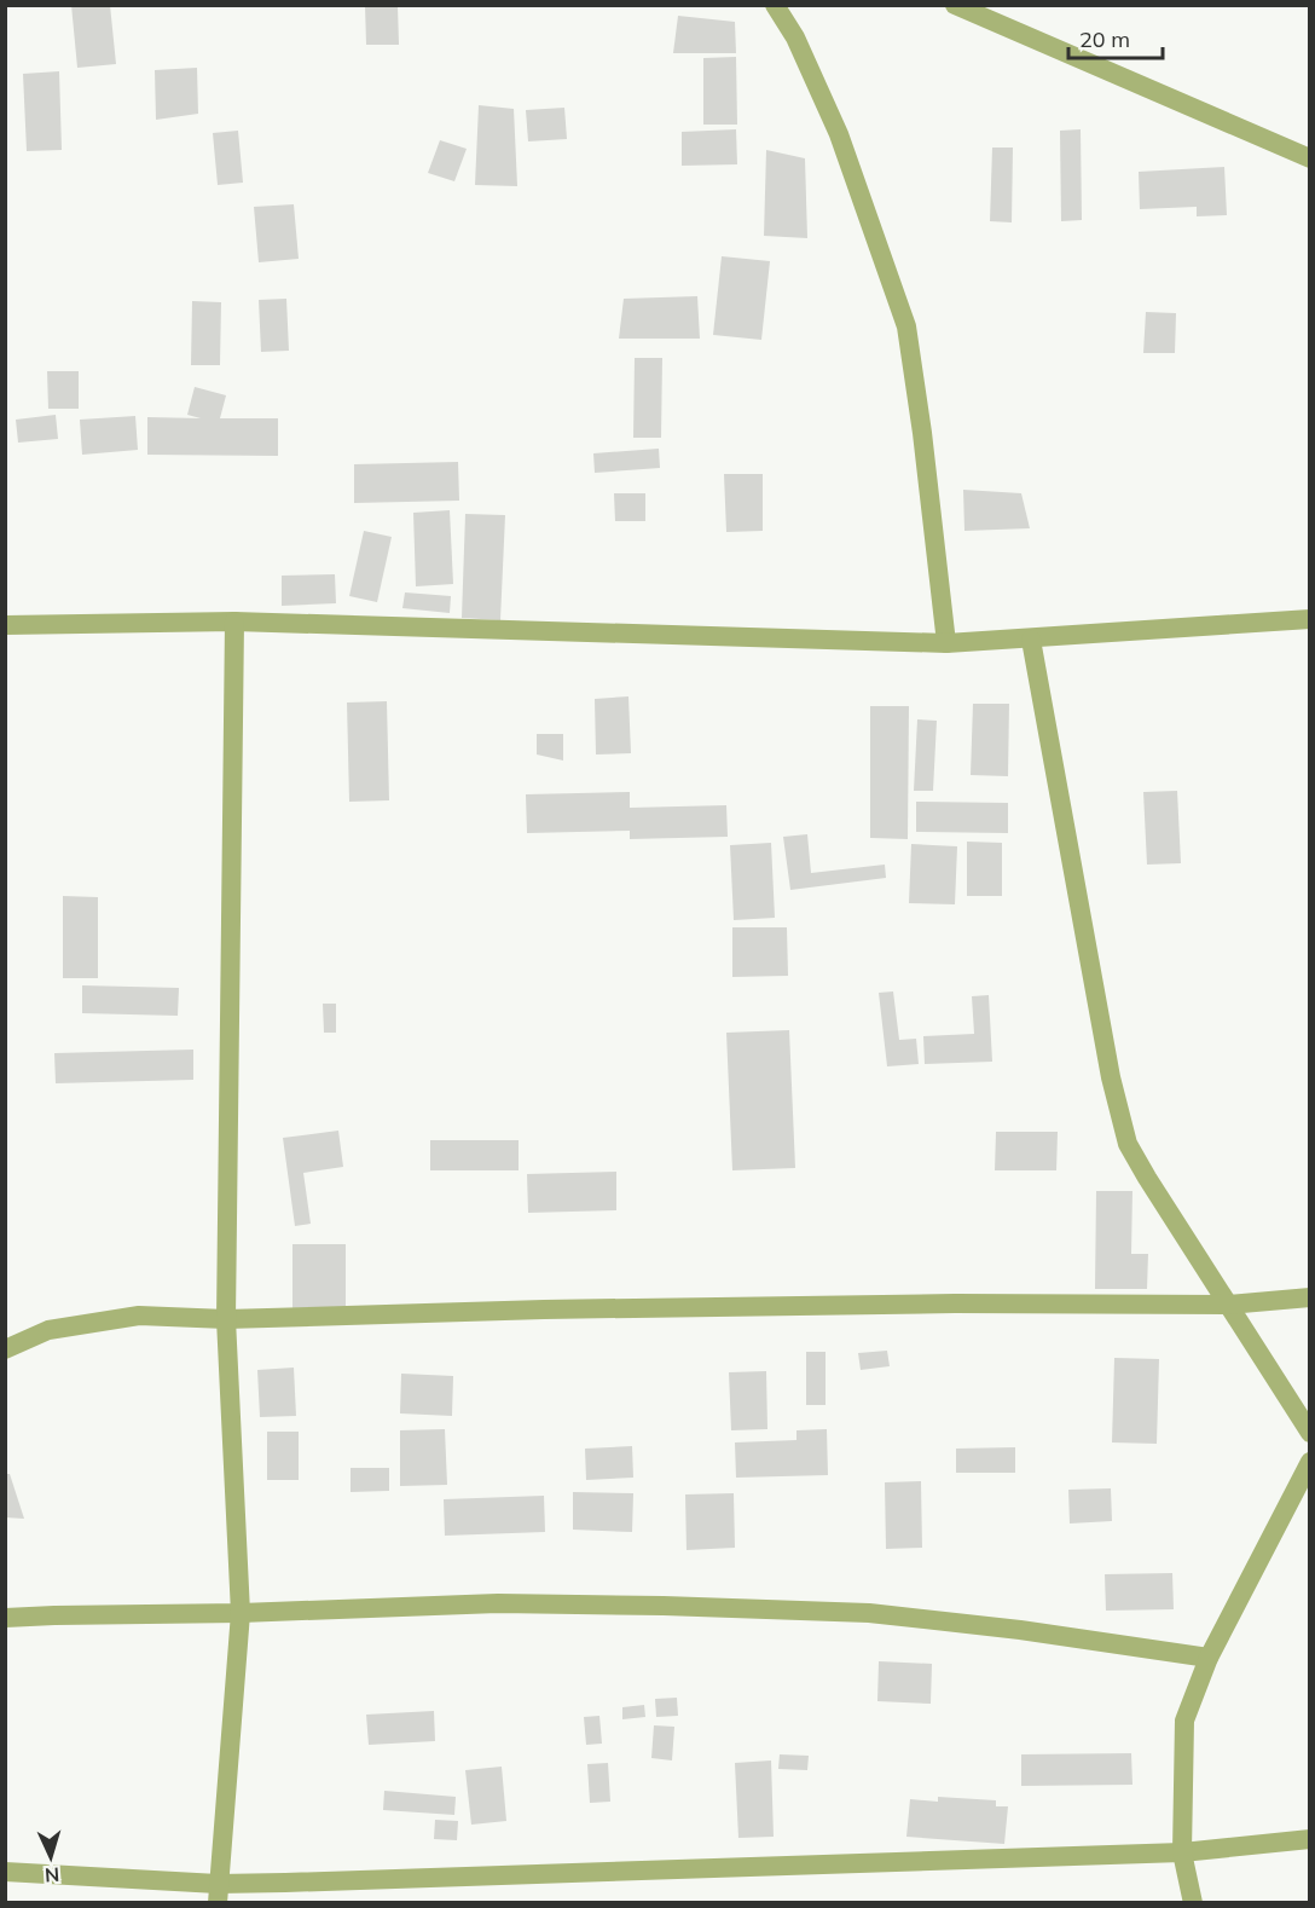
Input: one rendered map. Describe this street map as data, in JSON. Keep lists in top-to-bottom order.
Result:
{
  "scale_bar": "20 m",
  "north": "bottom"
}
